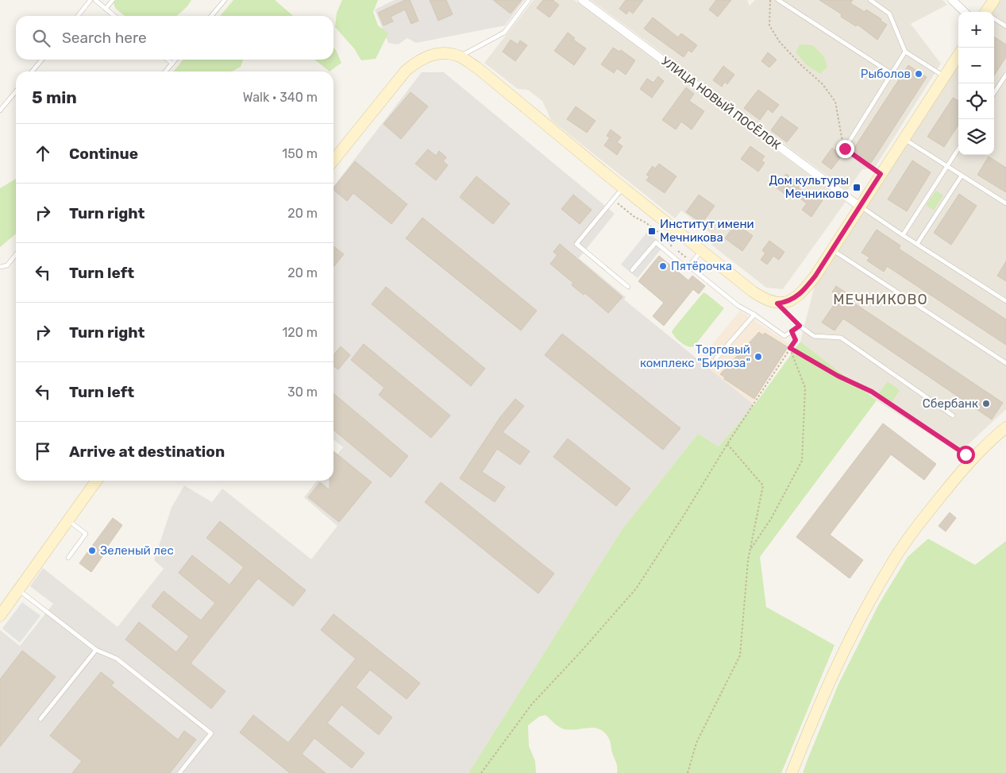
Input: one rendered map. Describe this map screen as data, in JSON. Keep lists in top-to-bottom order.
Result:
{
  "streets": {
    "street": ["УЛИЦА НОВЫЙ ПОСЁЛОК"]
  },
  "districts": ["МЕЧНИКОВО"],
  "places": {
    "other": [
      "Рыболов",
      "Пятёрочка",
      "Торговый комплекс \"Бирюза\"",
      "Сбербанк",
      "Зеленый лес"
    ],
    "transit": ["Дом культуры Мечниково", "Институт имени Мечникова"]
  },
  "page": {
    "map_buttons": ["+", "−"],
    "search": "Search here",
    "heading": ["5 min", "Walk · 340 m"],
    "list": [
      ["Continue", "150 m"],
      ["Turn right", "20 m"],
      ["Turn left", "20 m"],
      ["Turn right", "120 m"],
      ["Turn left", "30 m"],
      "Arrive at destination"
    ]
  }
}
